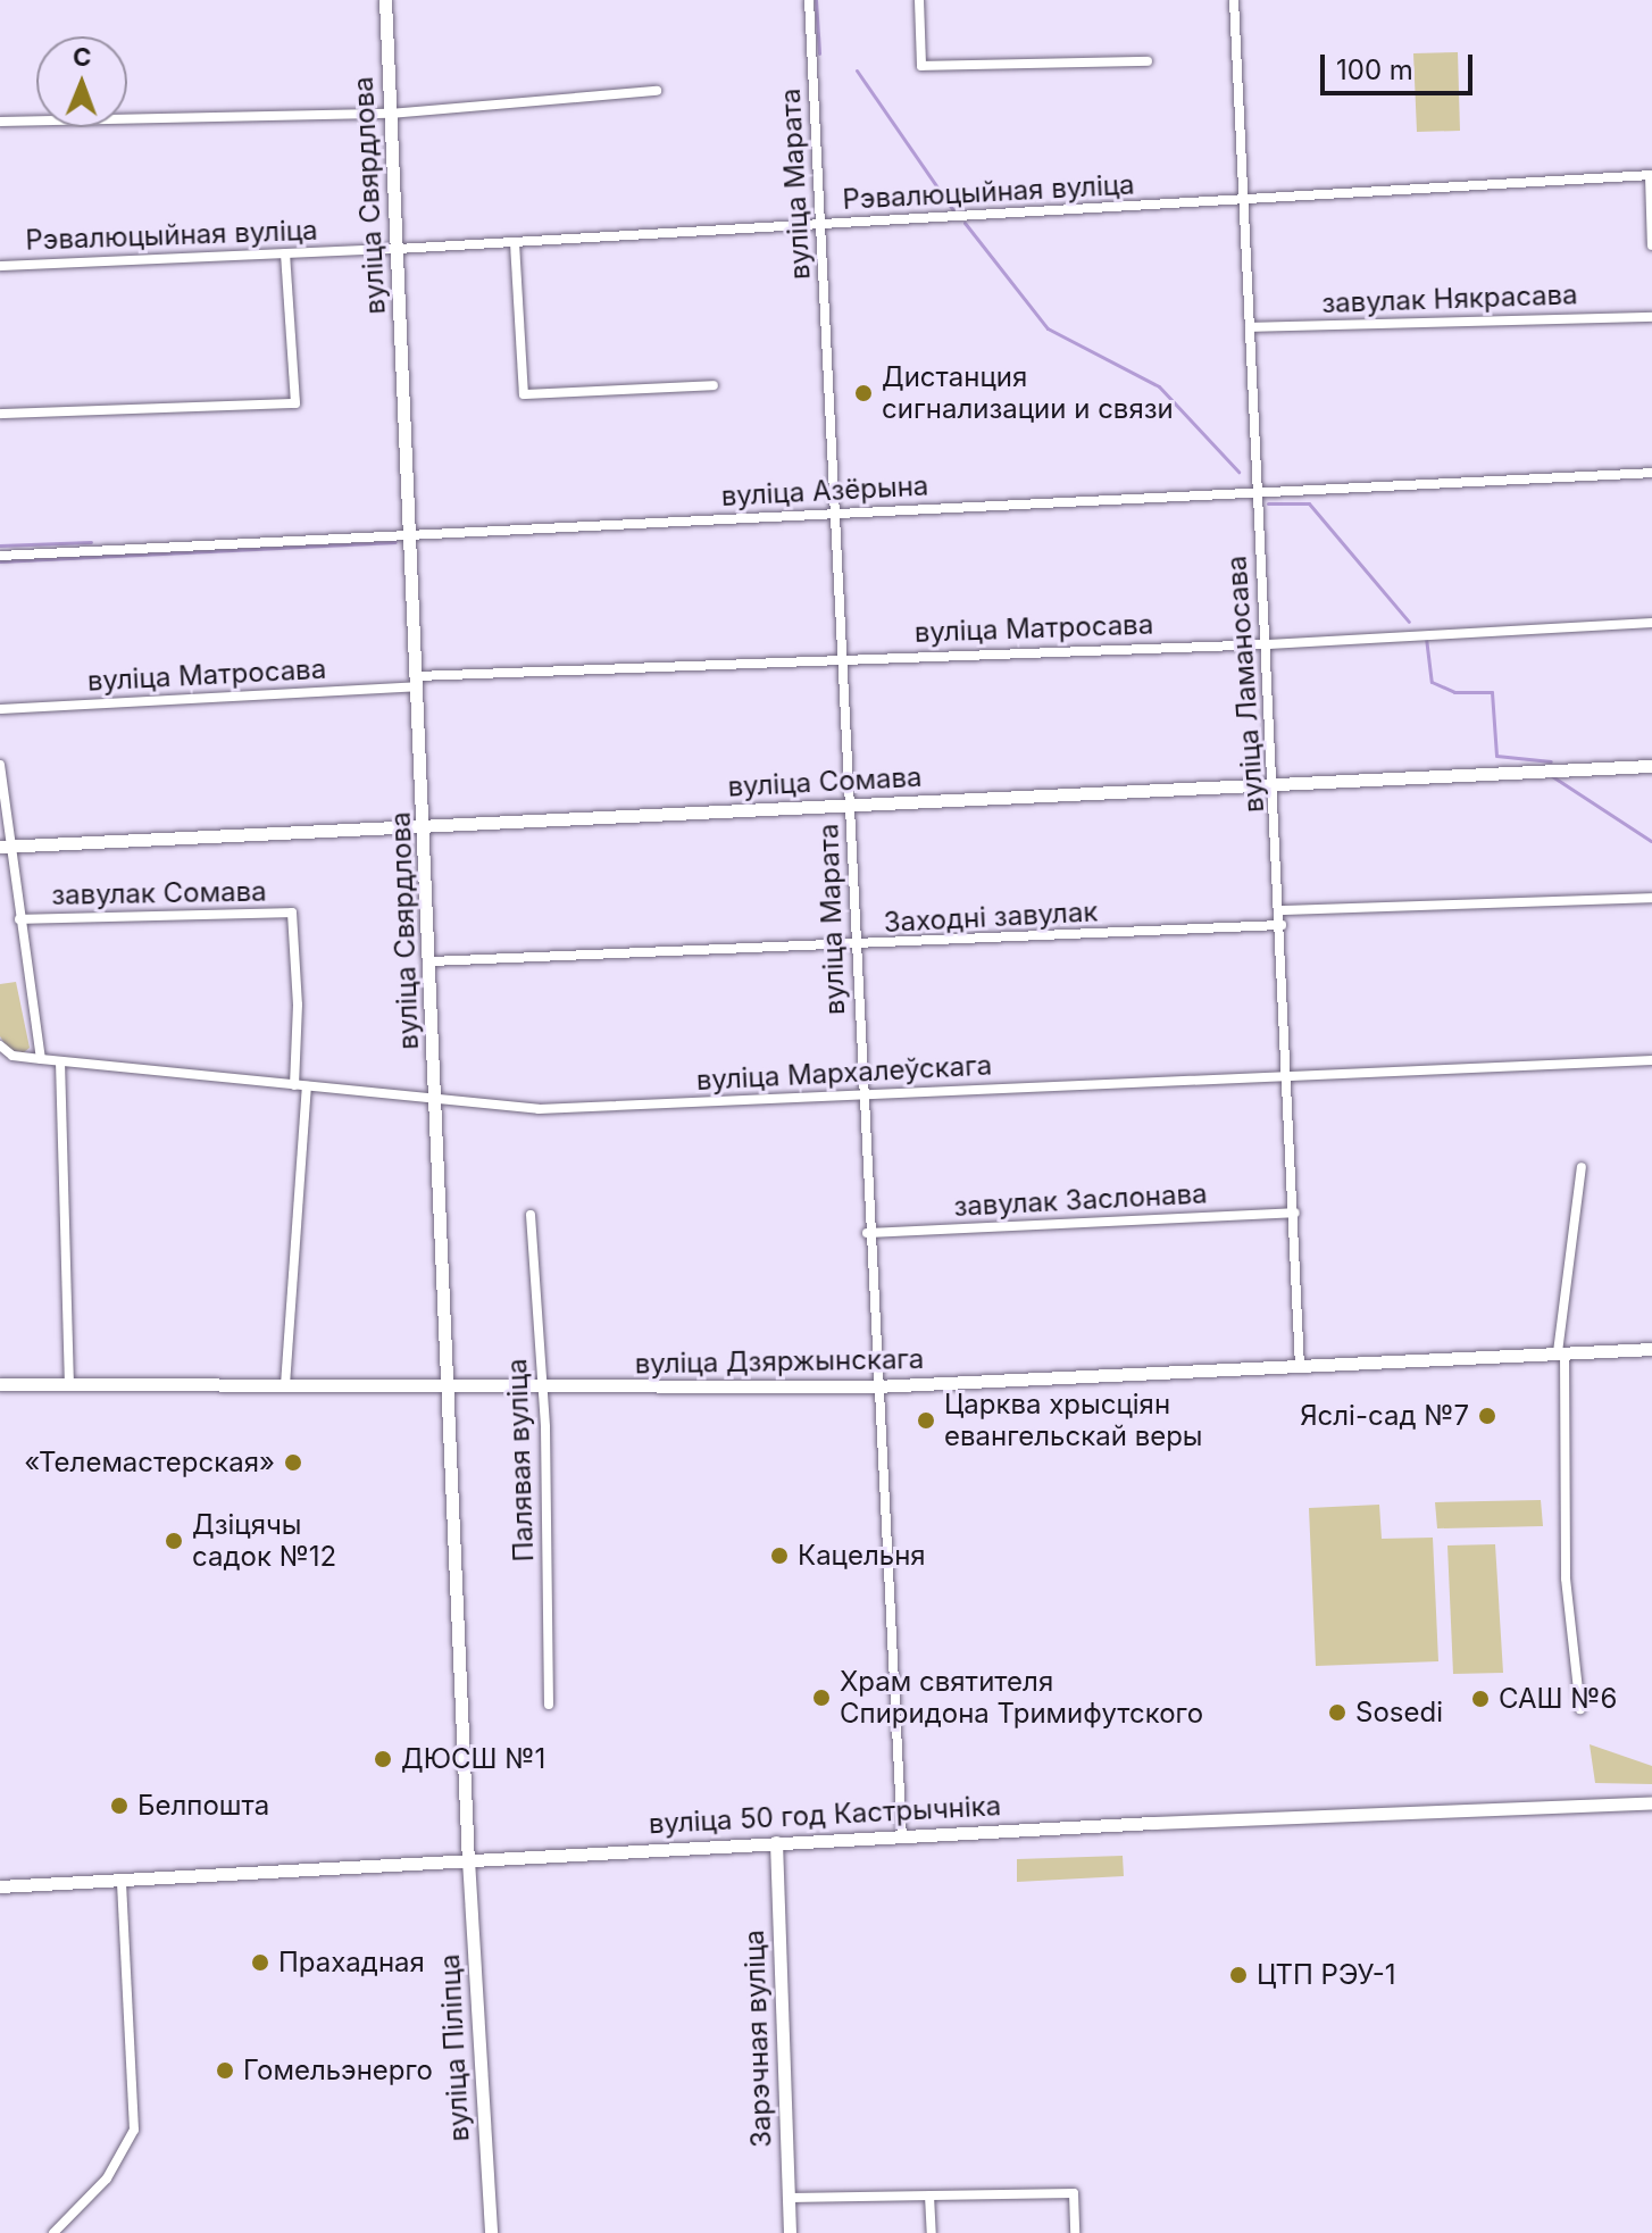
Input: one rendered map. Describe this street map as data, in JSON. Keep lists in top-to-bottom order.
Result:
{
  "streets": {
    "street": [
      "вуліца Марата",
      "Рэвалюцыйная вуліца",
      "вуліца Свярдлова",
      "завулак Някрасава",
      "вуліца Азёрына",
      "вуліца Матросава",
      "вуліца Ламаносава",
      "вуліца Сомава",
      "завулак Сомава",
      "Заходні завулак",
      "вуліца Мархалеўскага",
      "завулак Заслонава",
      "вуліца Дзяржынскага",
      "Палявая вуліца",
      "вуліца 50 год Кастрычніка",
      "Зарэчная вуліца",
      "вуліца Піліпца"
    ]
  },
  "crossings": [
    ["вуліца Марата", "Рэвалюцыйная вуліца"],
    ["вуліца Марата", "вуліца Азёрына"],
    ["вуліца Марата", "вуліца Матросава"],
    ["вуліца Марата", "вуліца Сомава"],
    ["вуліца Марата", "Заходні завулак"],
    ["вуліца Марата", "вуліца Мархалеўскага"],
    ["вуліца Марата", "завулак Заслонава"],
    ["вуліца Марата", "вуліца Дзяржынскага"],
    ["вуліца Марата", "вуліца 50 год Кастрычніка"],
    ["Рэвалюцыйная вуліца", "вуліца Свярдлова"],
    ["Рэвалюцыйная вуліца", "вуліца Ламаносава"],
    ["вуліца Свярдлова", "вуліца Азёрына"],
    ["вуліца Свярдлова", "вуліца Матросава"],
    ["вуліца Свярдлова", "вуліца Сомава"],
    ["вуліца Свярдлова", "Заходні завулак"],
    ["вуліца Свярдлова", "вуліца Мархалеўскага"],
    ["вуліца Свярдлова", "вуліца Дзяржынскага"],
    ["вуліца Свярдлова", "вуліца 50 год Кастрычніка"],
    ["вуліца Свярдлова", "вуліца Піліпца"],
    ["завулак Някрасава", "вуліца Ламаносава"],
    ["вуліца Азёрына", "вуліца Ламаносава"],
    ["вуліца Матросава", "вуліца Ламаносава"],
    ["вуліца Ламаносава", "вуліца Сомава"],
    ["вуліца Ламаносава", "Заходні завулак"],
    ["вуліца Ламаносава", "вуліца Мархалеўскага"],
    ["вуліца Ламаносава", "завулак Заслонава"],
    ["вуліца Ламаносава", "вуліца Дзяржынскага"],
    ["завулак Сомава", "вуліца Мархалеўскага"],
    ["вуліца Дзяржынскага", "Палявая вуліца"],
    ["вуліца 50 год Кастрычніка", "Зарэчная вуліца"],
    ["вуліца 50 год Кастрычніка", "вуліца Піліпца"]
  ],
  "places": [
    "Дистанция сигнализации и связи",
    "Яслі-сад №7",
    "Царква хрысціян евангельскай веры",
    "«Телемастерская»",
    "Дзіцячы садок №12",
    "Кацельня",
    "Храм святителя Спиридона Тримифутского",
    "САШ №6",
    "Sosedi",
    "ДЮСШ №1",
    "Белпошта",
    "Прахадная",
    "ЦТП РЭУ-1",
    "Гомельэнерго"
  ],
  "scale_bar": "100 m",
  "north": "top"
}
